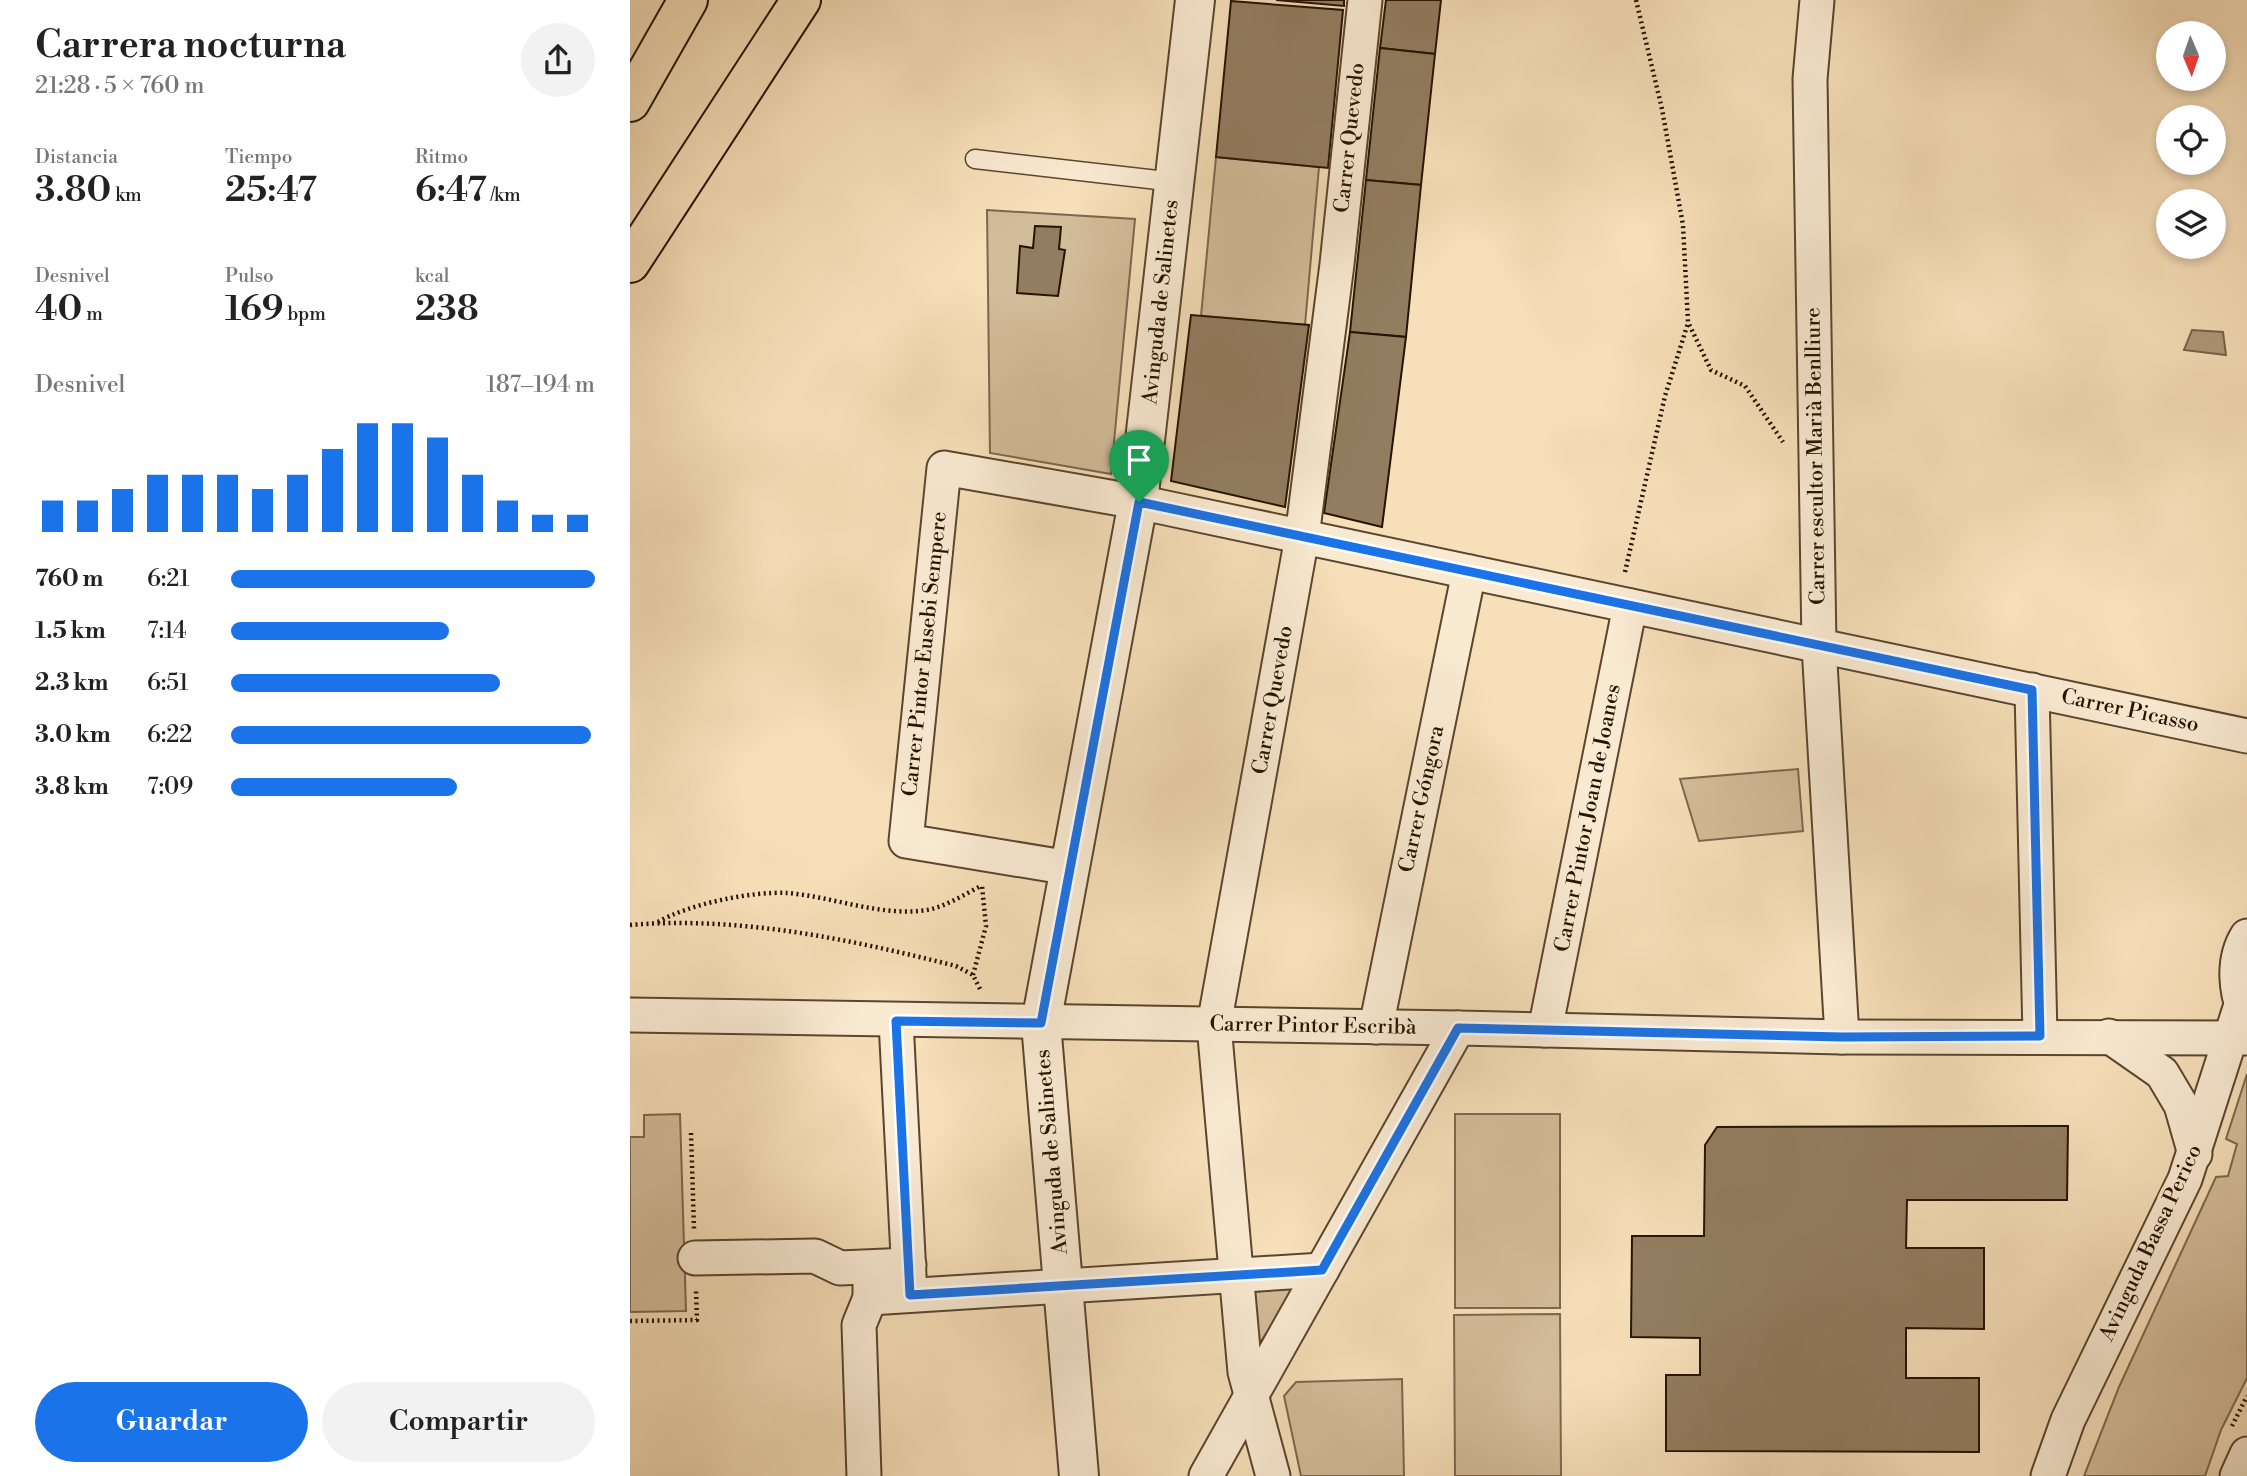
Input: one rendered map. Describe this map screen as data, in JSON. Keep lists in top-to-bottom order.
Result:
{
  "streets": {
    "street": [
      "Carrer Quevedo",
      "Avinguda de Salinetes",
      "Carrer escultor Marià Benlliure",
      "Carrer Pintor Eusebi Sempere",
      "Carrer Picasso",
      "Carrer Góngora",
      "Carrer Pintor Joan de Joanes",
      "Carrer Pintor Escribà",
      "Avinguda Bassa Perico"
    ]
  },
  "crossings": [
    ["Carrer Quevedo", "Carrer Picasso"],
    ["Carrer Quevedo", "Carrer Pintor Escribà"],
    ["Avinguda de Salinetes", "Carrer Picasso"],
    ["Avinguda de Salinetes", "Carrer Pintor Escribà"],
    ["Carrer escultor Marià Benlliure", "Carrer Picasso"],
    ["Carrer escultor Marià Benlliure", "Carrer Pintor Escribà"],
    ["Carrer Pintor Eusebi Sempere", "Carrer Picasso"],
    ["Carrer Picasso", "Carrer Góngora"],
    ["Carrer Picasso", "Carrer Pintor Joan de Joanes"],
    ["Carrer Góngora", "Carrer Pintor Escribà"],
    ["Carrer Pintor Joan de Joanes", "Carrer Pintor Escribà"],
    ["Carrer Pintor Escribà", "Avinguda Bassa Perico"]
  ],
  "north": "bottom",
  "page": {
    "heading": ["Carrera nocturna", "21:28 · 5 × 760 m"],
    "stats": [
      ["Distancia", "3.80 km"],
      ["Tiempo", "25:47"],
      ["Ritmo", "6:47 /km"],
      ["Desnivel", "40 m"],
      ["Pulso", "169 bpm"],
      ["kcal", "238"]
    ],
    "chart": ["Desnivel", "187–194 m"],
    "list": [
      {
        "name": "760 m",
        "note": "6:21"
      },
      {
        "name": "1.5 km",
        "note": "7:14"
      },
      {
        "name": "2.3 km",
        "note": "6:51"
      },
      {
        "name": "3.0 km",
        "note": "6:22"
      },
      {
        "name": "3.8 km",
        "note": "7:09"
      }
    ],
    "buttons": ["Guardar", "Compartir"]
  }
}
